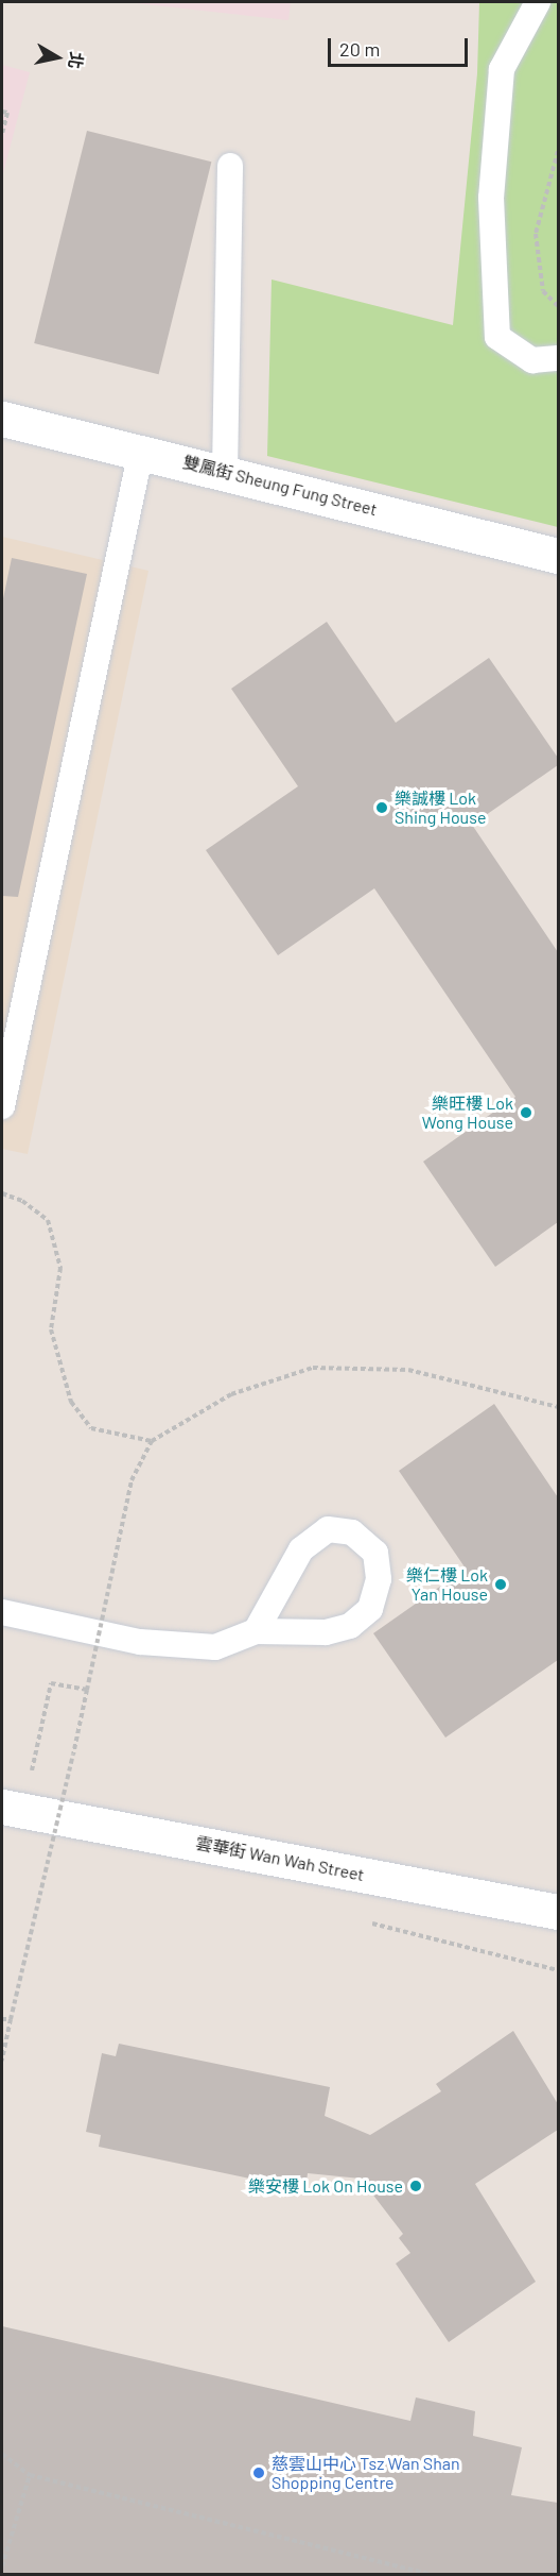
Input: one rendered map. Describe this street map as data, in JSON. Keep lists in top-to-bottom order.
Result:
{
  "streets": {
    "street": ["雙鳳街 Sheung Fung Street", "雲華街 Wan Wah Street"]
  },
  "places": [
    "樂誠樓 Lok Shing House",
    "樂旺樓 Lok Wong House",
    "樂仁樓 Lok Yan House",
    "樂安樓 Lok On House",
    "慈雲山中心 Tsz Wan Shan Shopping Centre"
  ],
  "scale_bar": "20 m",
  "north": "right"
}
